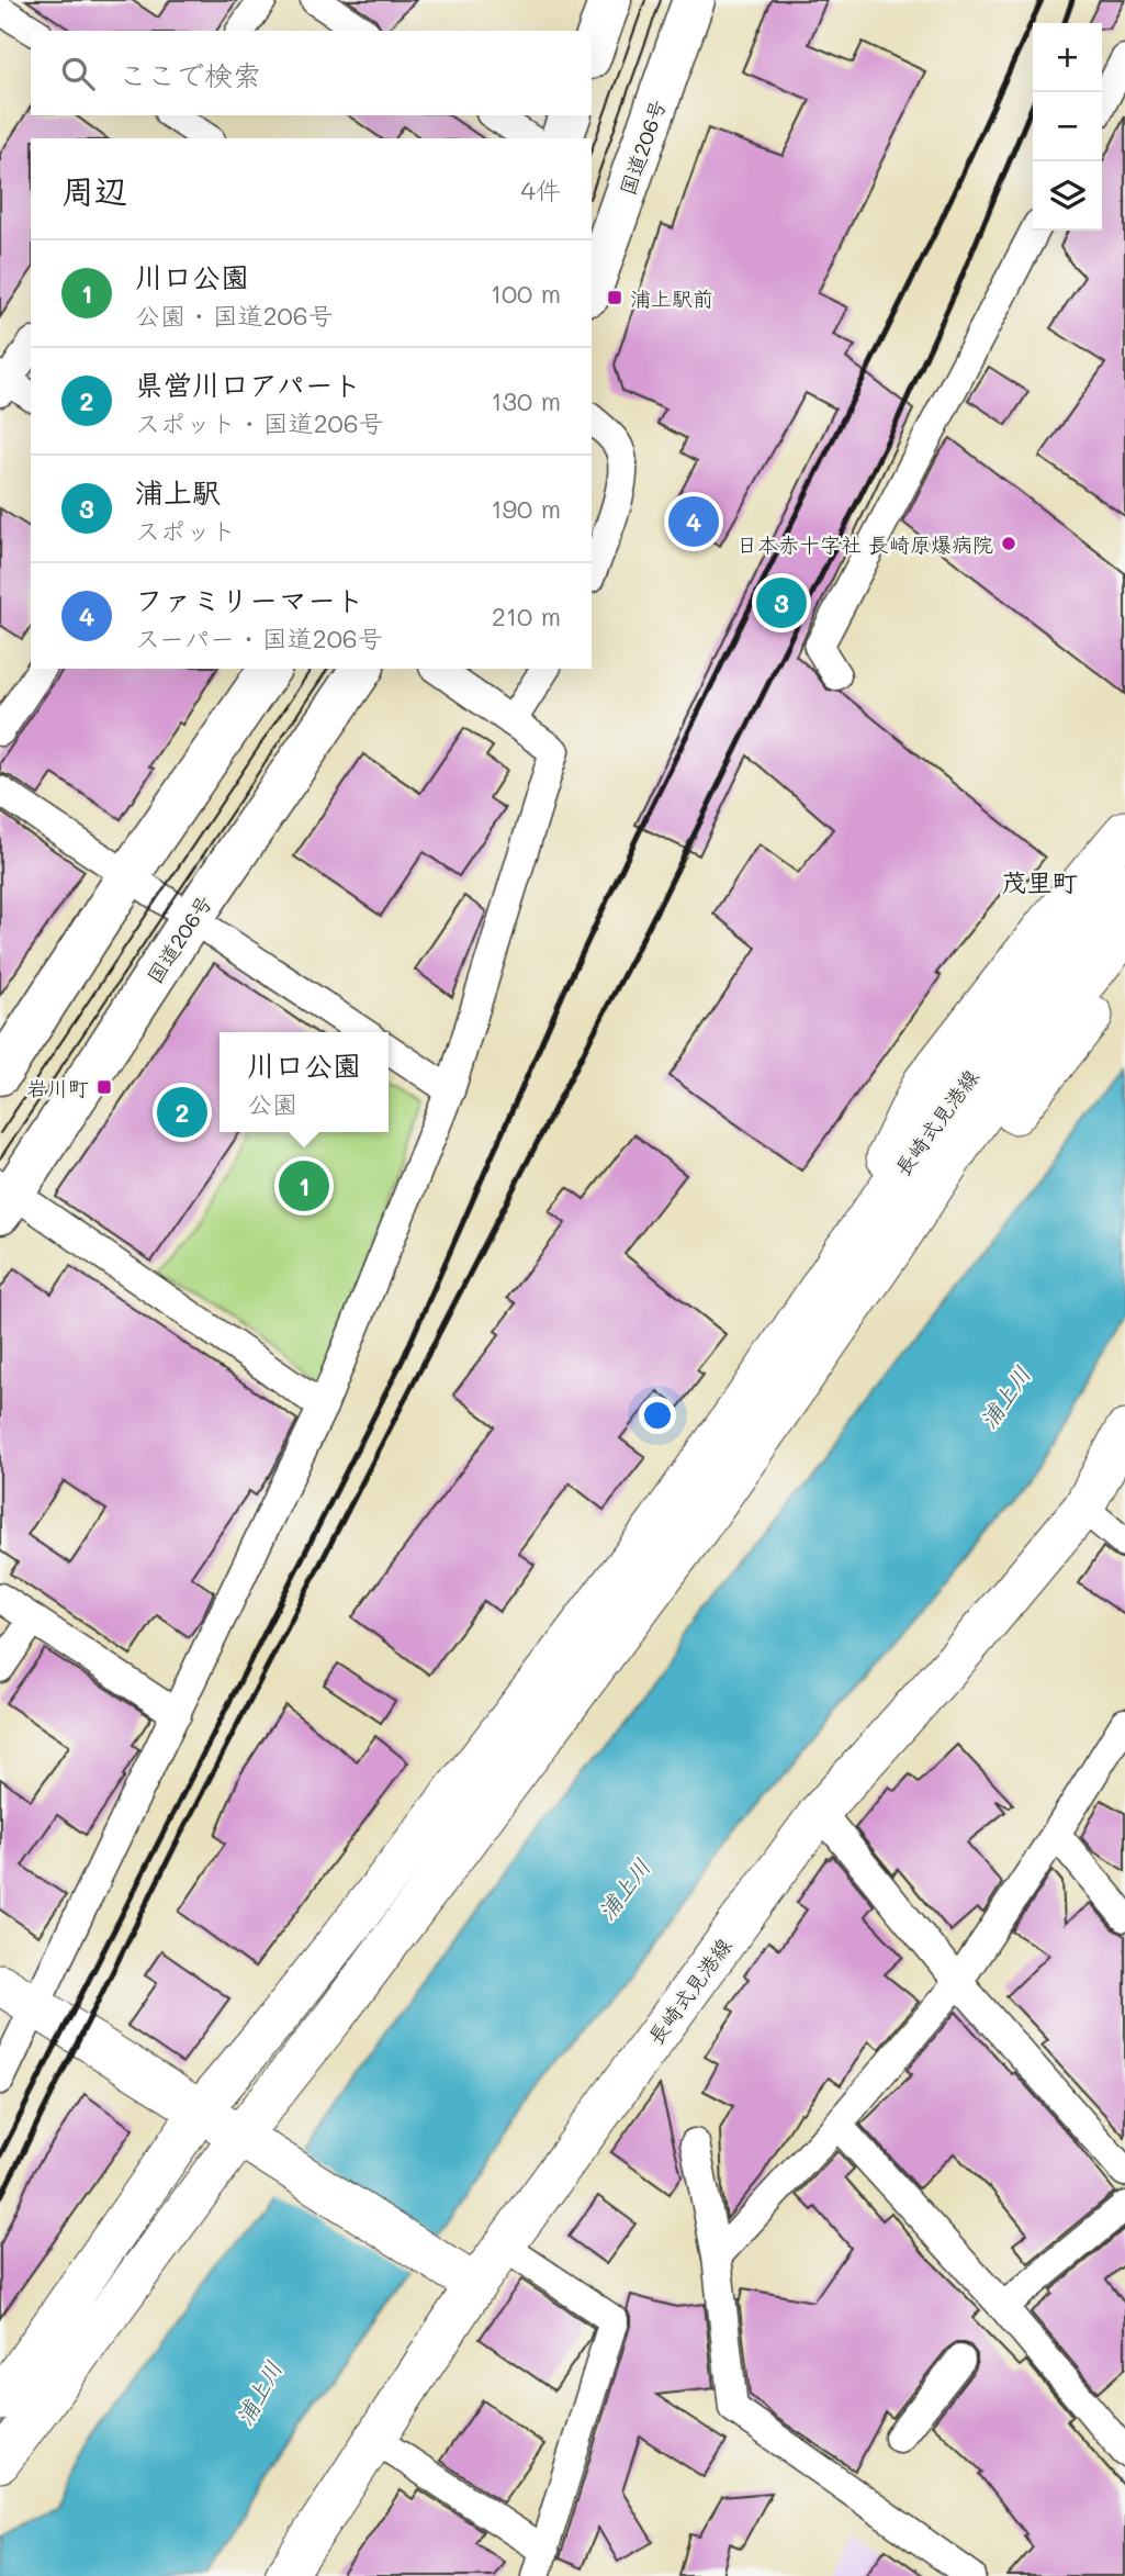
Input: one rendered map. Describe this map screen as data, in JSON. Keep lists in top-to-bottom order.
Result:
{
  "streets": {
    "highway": ["国道206号"],
    "main road": ["長崎式見港線"]
  },
  "districts": ["茂里町"],
  "water": ["浦上川"],
  "places": {
    "transit": ["浦上駅前", "岩川町"],
    "other": ["日本赤十字社 長崎原爆病院"]
  },
  "page": {
    "map_buttons": ["+", "−"],
    "search": "ここで検索",
    "heading": ["周辺", "4件"],
    "list": [
      {
        "mark": "1",
        "name": "川口公園",
        "note": "公園 · 国道206号",
        "value": "100 m"
      },
      {
        "mark": "2",
        "name": "県営川口アパート",
        "note": "スポット · 国道206号",
        "value": "130 m"
      },
      {
        "mark": "3",
        "name": "浦上駅",
        "note": "スポット",
        "value": "190 m"
      },
      {
        "mark": "4",
        "name": "ファミリーマート",
        "note": "スーパー · 国道206号",
        "value": "210 m"
      }
    ],
    "pins": [
      "4",
      "3",
      "2",
      "1"
    ],
    "popup": ["川口公園", "公園"]
  }
}
